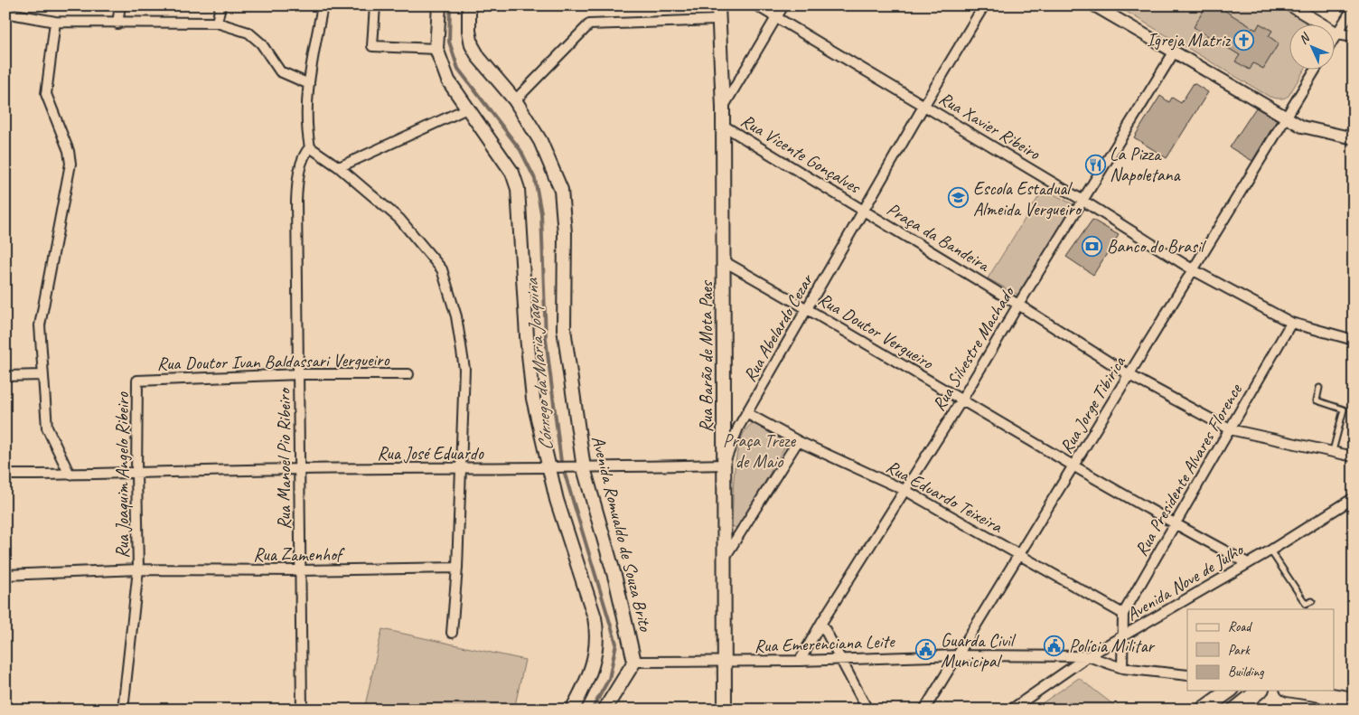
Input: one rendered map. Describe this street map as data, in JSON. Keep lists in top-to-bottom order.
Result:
{
  "streets": {
    "main road": ["Rua Barão de Mota Paes", "Avenida Romualdo de Souza Brito"],
    "street": [
      "Rua Xavier Ribeiro",
      "Rua Vicente Gonçalves",
      "Praça da Bandeira",
      "Rua Abelardo Cezar",
      "Rua Doutor Vergueiro",
      "Rua Silvestre Machado",
      "Rua Doutor Ivan Baldassari Vergueiro",
      "Rua Jorge Tibirica",
      "Rua José Eduardo",
      "Rua Manoel Pio Ribeiro",
      "Rua Presidente Alvares Florence",
      "Rua Joaquim Angelo Ribeiro",
      "Rua Eduardo Teixeira",
      "Rua Zamenhof",
      "Avenida Nove de Julho",
      "Rua Emerenciana Leite"
    ]
  },
  "crossings": [
    ["Rua Xavier Ribeiro", "Rua Abelardo Cezar"],
    ["Rua Xavier Ribeiro", "Rua Silvestre Machado"],
    ["Rua Xavier Ribeiro", "Rua Jorge Tibirica"],
    ["Rua Xavier Ribeiro", "Rua Presidente Alvares Florence"],
    ["Rua Vicente Gonçalves", "Praça da Bandeira"],
    ["Rua Vicente Gonçalves", "Rua Abelardo Cezar"],
    ["Rua Vicente Gonçalves", "Rua Barão de Mota Paes"],
    ["Praça da Bandeira", "Rua Abelardo Cezar"],
    ["Praça da Bandeira", "Rua Silvestre Machado"],
    ["Rua Abelardo Cezar", "Rua Doutor Vergueiro"],
    ["Rua Abelardo Cezar", "Rua Barão de Mota Paes"],
    ["Rua Abelardo Cezar", "Rua José Eduardo"],
    ["Rua Abelardo Cezar", "Rua Eduardo Teixeira"],
    ["Rua Doutor Vergueiro", "Rua Silvestre Machado"],
    ["Rua Doutor Vergueiro", "Rua Barão de Mota Paes"],
    ["Rua Doutor Vergueiro", "Rua Jorge Tibirica"],
    ["Rua Doutor Vergueiro", "Rua Presidente Alvares Florence"],
    ["Rua Doutor Vergueiro", "Avenida Nove de Julho"],
    ["Rua Silvestre Machado", "Rua Eduardo Teixeira"],
    ["Rua Silvestre Machado", "Rua Emerenciana Leite"],
    ["Rua Barão de Mota Paes", "Rua José Eduardo"],
    ["Rua Barão de Mota Paes", "Rua Emerenciana Leite"],
    ["Rua Doutor Ivan Baldassari Vergueiro", "Rua Manoel Pio Ribeiro"],
    ["Rua Doutor Ivan Baldassari Vergueiro", "Rua Joaquim Angelo Ribeiro"],
    ["Rua Jorge Tibirica", "Rua Eduardo Teixeira"],
    ["Rua Jorge Tibirica", "Rua Emerenciana Leite"],
    ["Rua José Eduardo", "Rua Manoel Pio Ribeiro"],
    ["Rua José Eduardo", "Rua Joaquim Angelo Ribeiro"],
    ["Rua José Eduardo", "Avenida Romualdo de Souza Brito"],
    ["Rua Manoel Pio Ribeiro", "Rua Zamenhof"],
    ["Rua Presidente Alvares Florence", "Rua Eduardo Teixeira"],
    ["Rua Joaquim Angelo Ribeiro", "Rua Zamenhof"],
    ["Avenida Romualdo de Souza Brito", "Rua Emerenciana Leite"],
    ["Avenida Nove de Julho", "Rua Emerenciana Leite"]
  ],
  "water": ["Córrego da Maria Joaquina"],
  "parks": ["Praça Treze de Maio"],
  "places": {
    "church": ["Igreja Matriz"],
    "restaurant": ["La Pizza Napoletana"],
    "school or university": ["Escola Estadual Almeida Vergueiro"],
    "bank": ["Banco do Brasil"],
    "public building": ["Polícia Militar", "Guarda Civil Municipal"]
  },
  "legend": ["Road", "Park", "Building"],
  "north": "top left"
}
